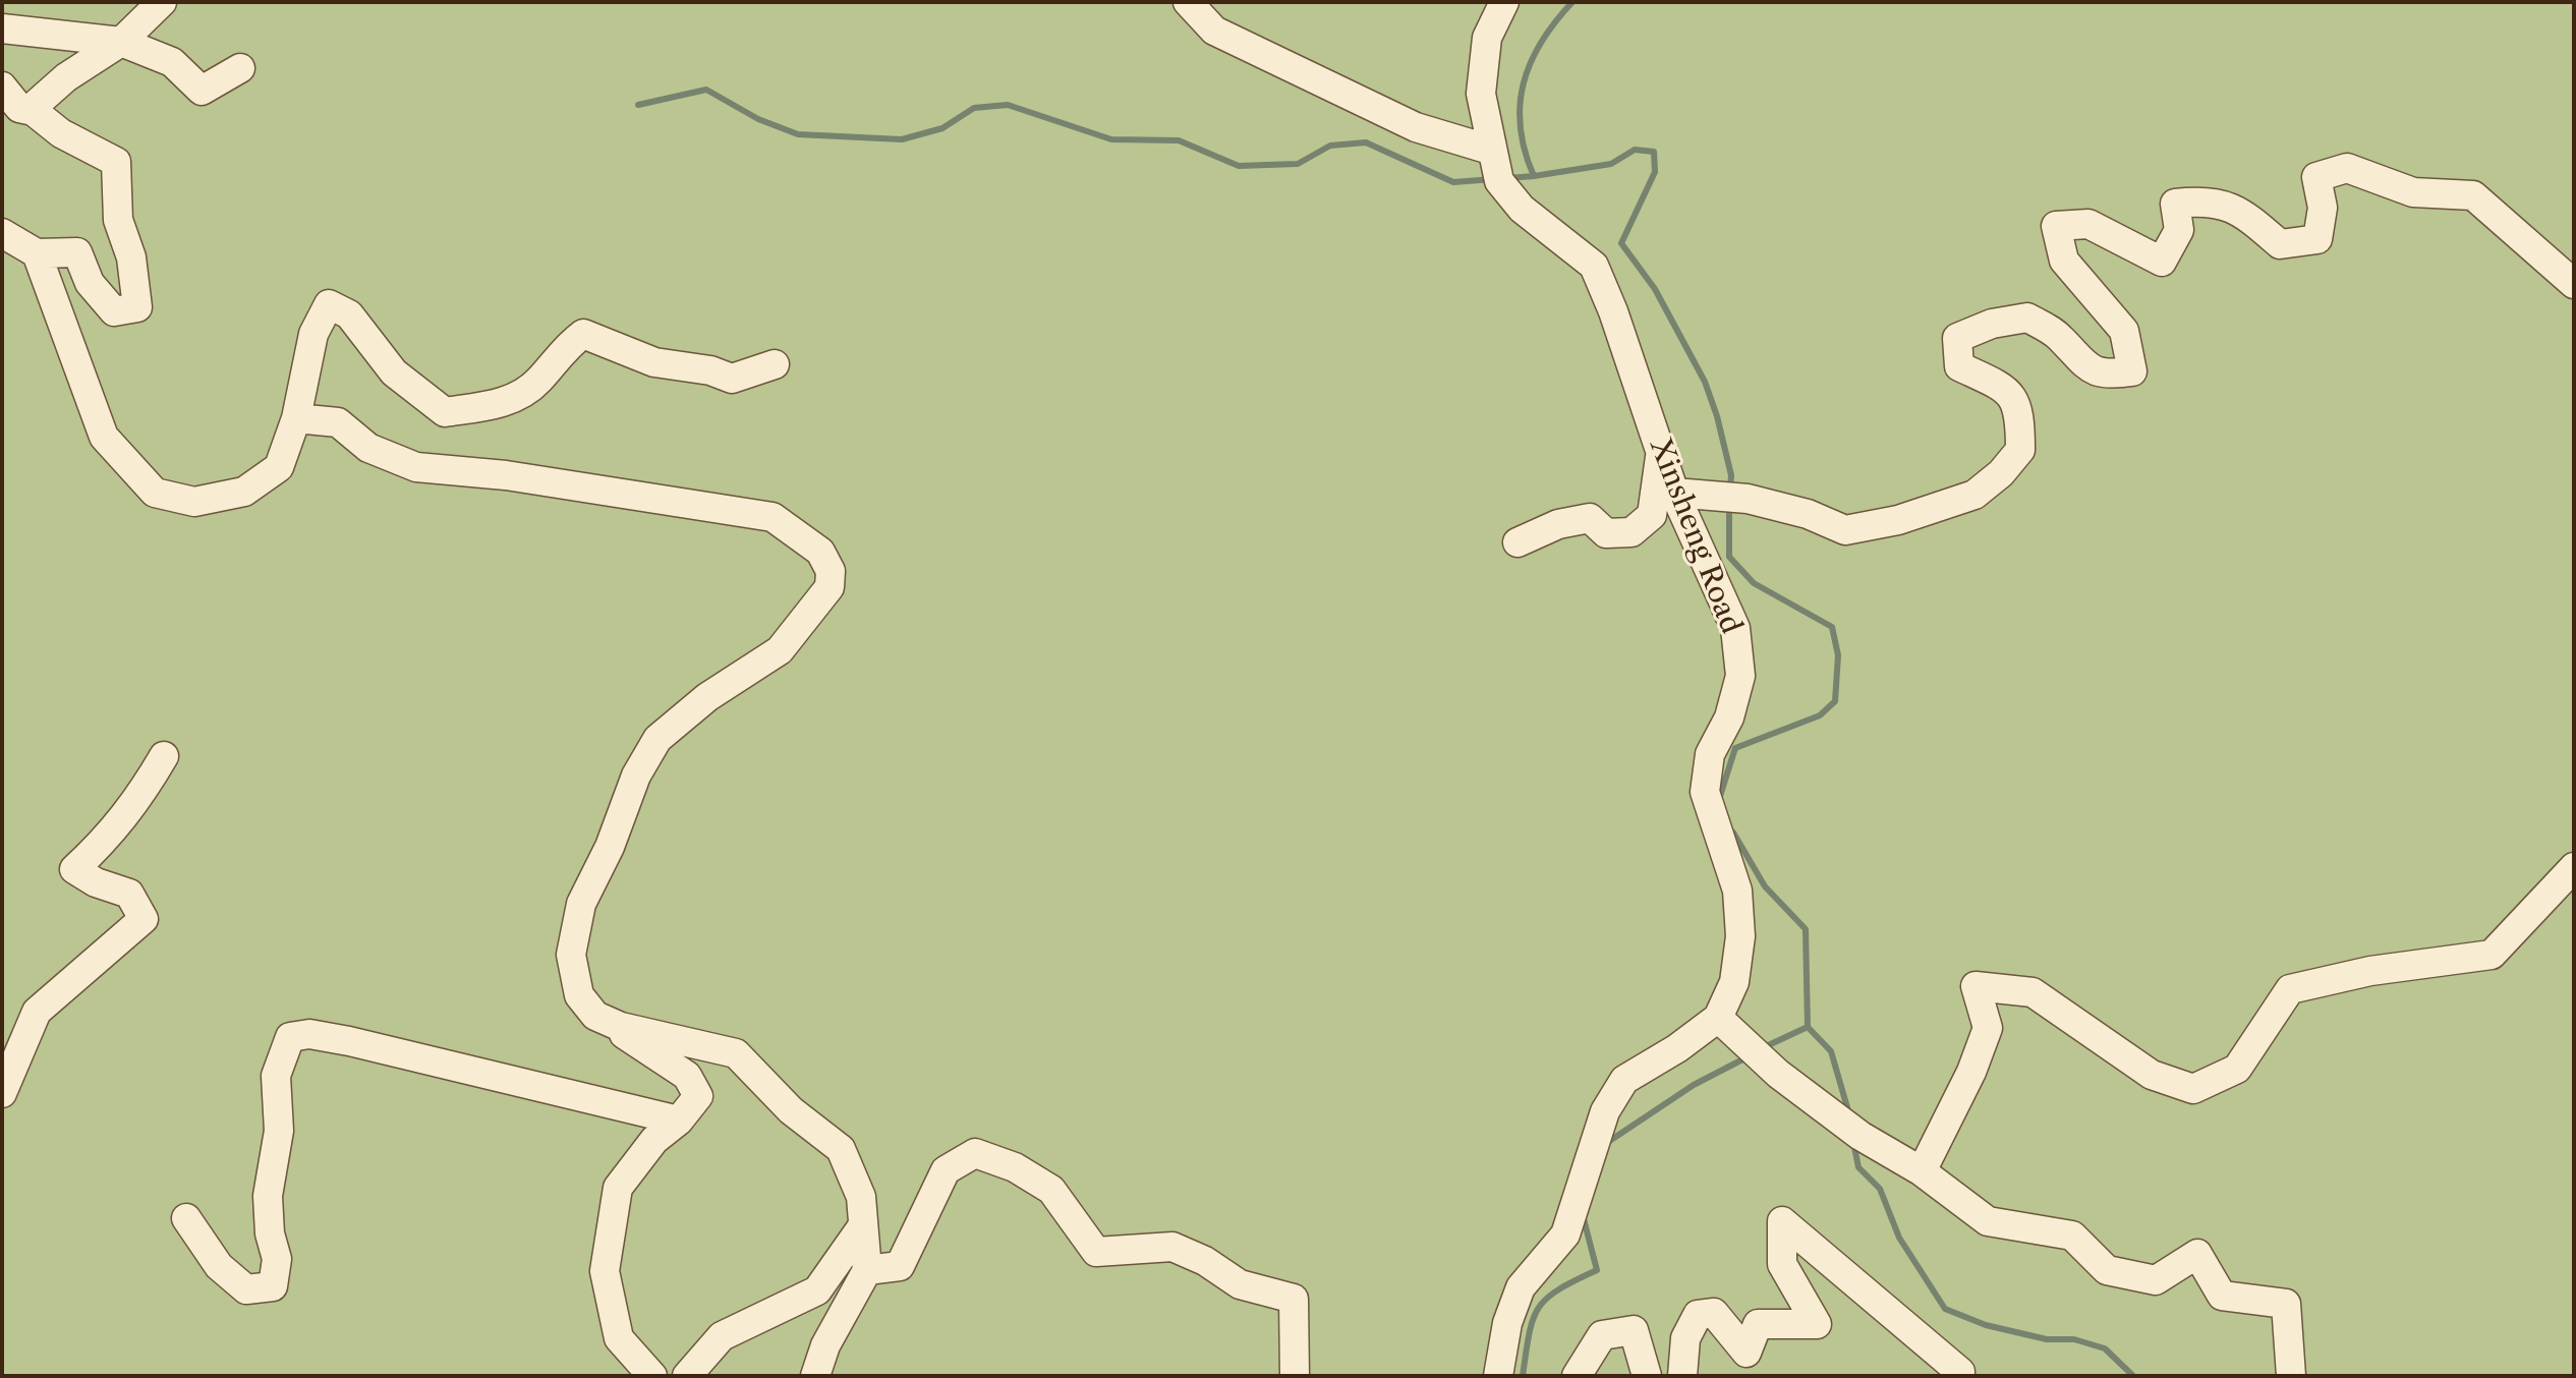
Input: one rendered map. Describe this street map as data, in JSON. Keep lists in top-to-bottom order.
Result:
{
  "streets": {
    "street": ["Xinsheng Road"]
  }
}
